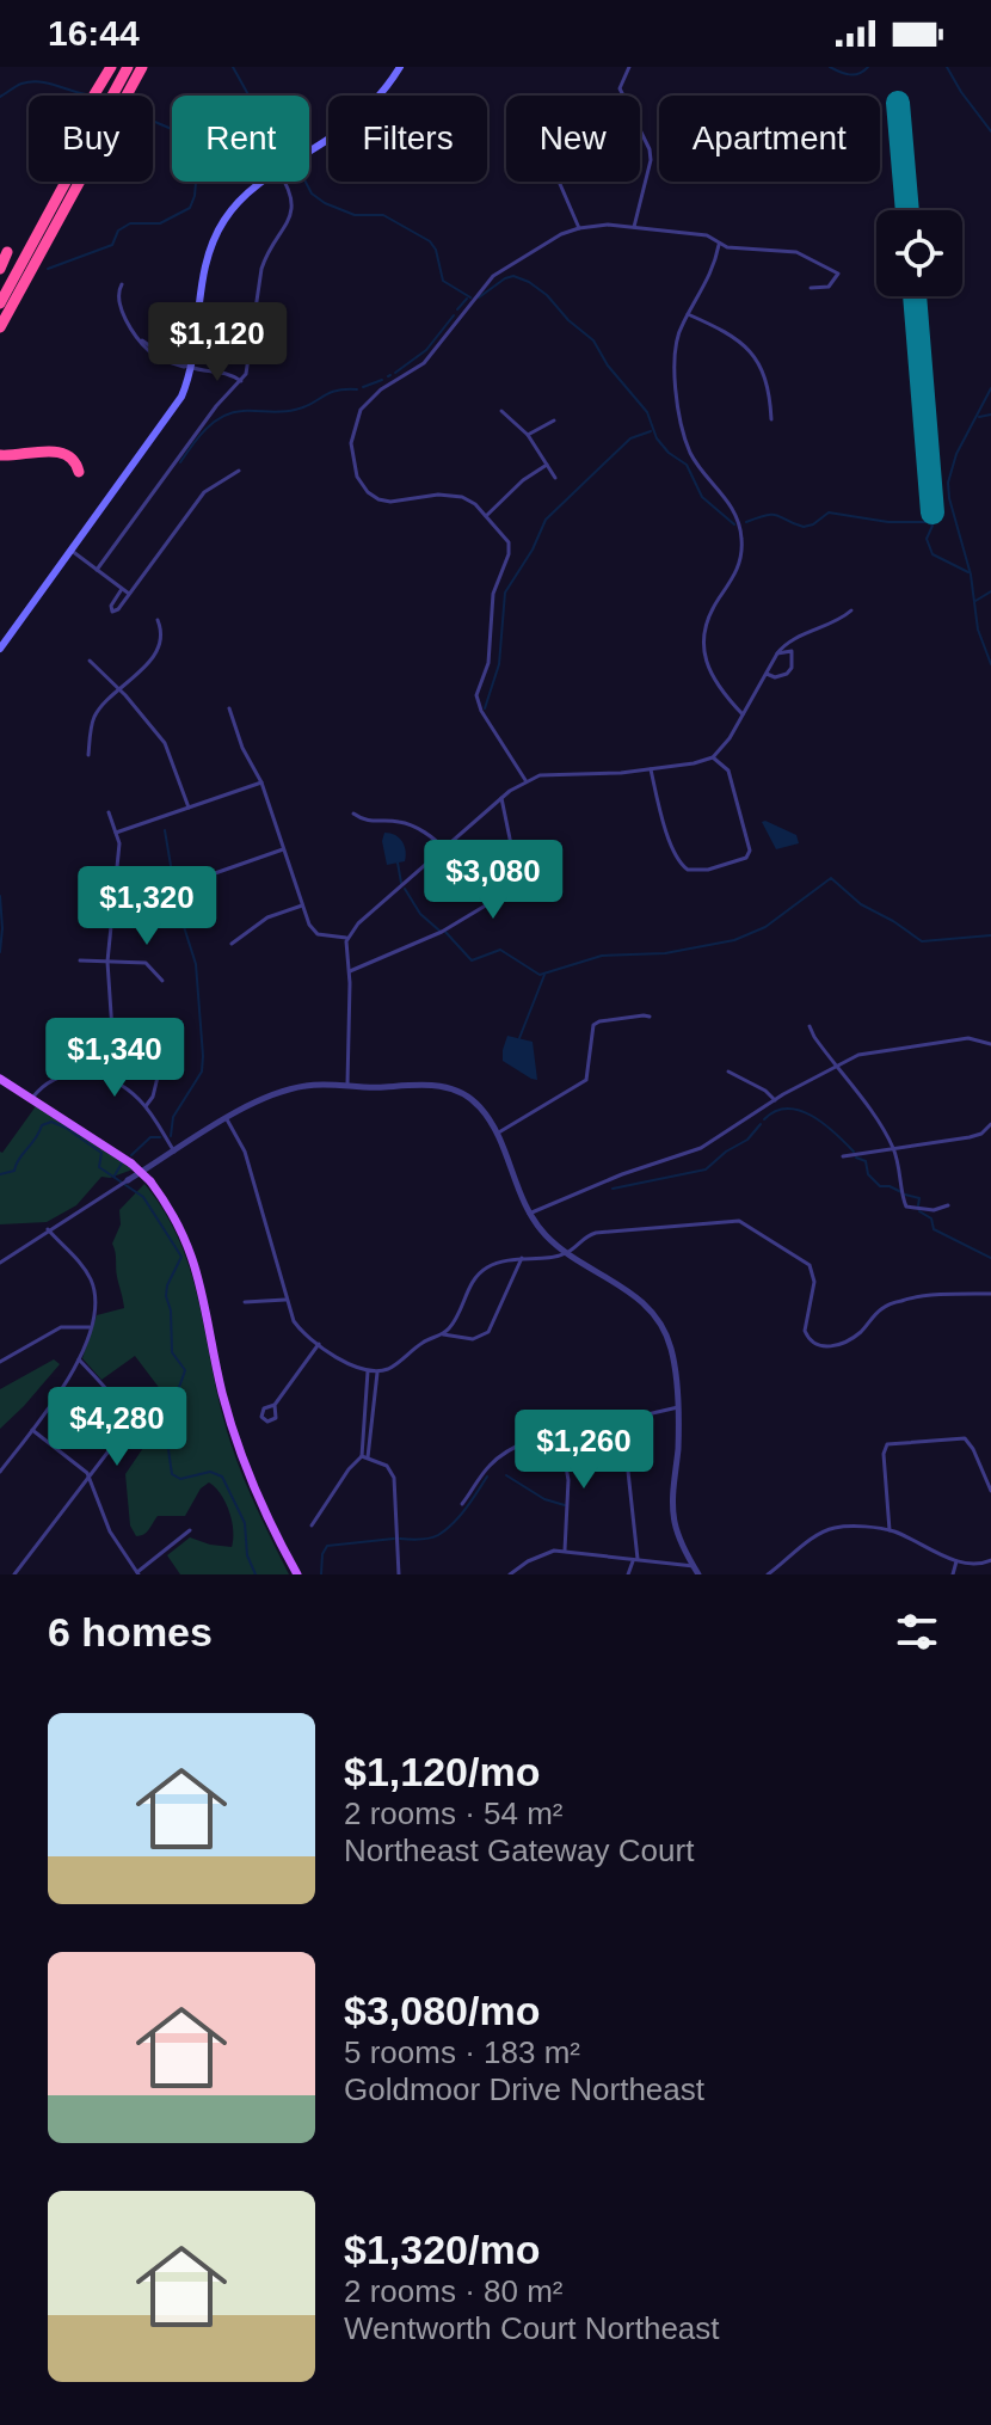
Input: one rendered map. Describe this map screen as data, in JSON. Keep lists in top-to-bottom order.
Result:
{
  "page": {
    "status": "16:44",
    "chip": [
      "Buy",
      "Rent",
      "Filters",
      "New",
      "Apartment"
    ],
    "price": [
      "$1,120",
      "$3,080",
      "$1,320",
      "$1,340",
      "$4,280",
      "$1,260"
    ],
    "heading": "6 homes",
    "list": [
      {
        "name": "$1,120/mo",
        "note": "2 rooms · 54 m² · Northeast Gateway Court"
      },
      {
        "name": "$3,080/mo",
        "note": "5 rooms · 183 m² · Goldmoor Drive Northeast"
      },
      {
        "name": "$1,320/mo",
        "note": "2 rooms · 80 m² · Wentworth Court Northeast"
      }
    ]
  }
}
